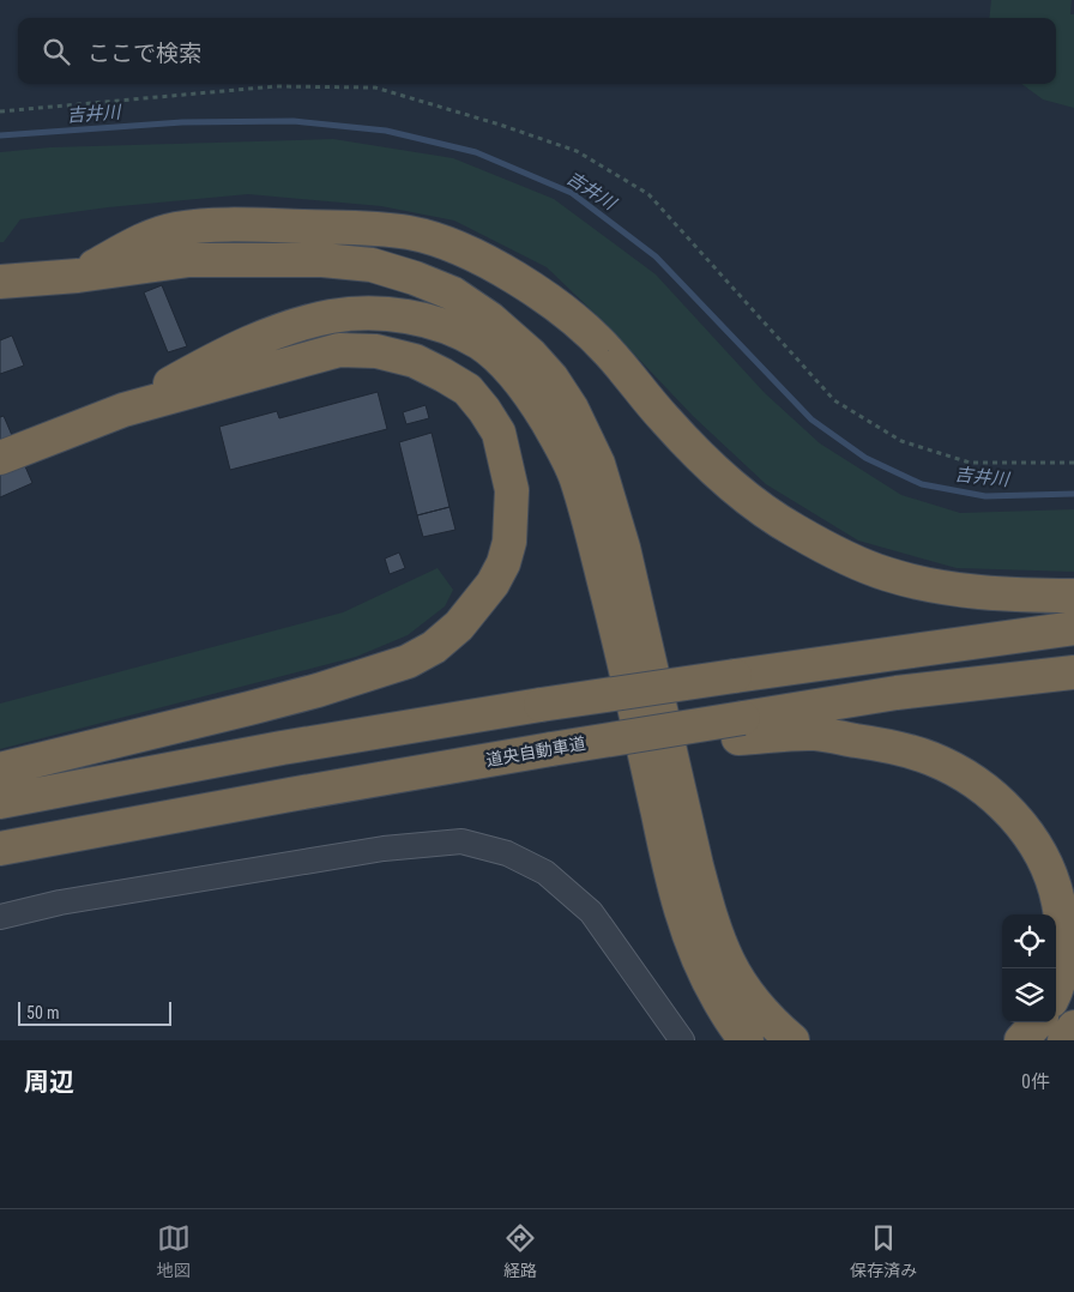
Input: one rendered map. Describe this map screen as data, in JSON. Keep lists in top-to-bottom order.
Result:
{
  "streets": {
    "highway": ["道央自動車道"]
  },
  "water": ["吉井川"],
  "scale_bar": "50 m",
  "page": {
    "search": "ここで検索",
    "scale": "50 m",
    "heading": ["周辺", "0件"],
    "nav": ["地図", "経路", "保存済み"]
  }
}
